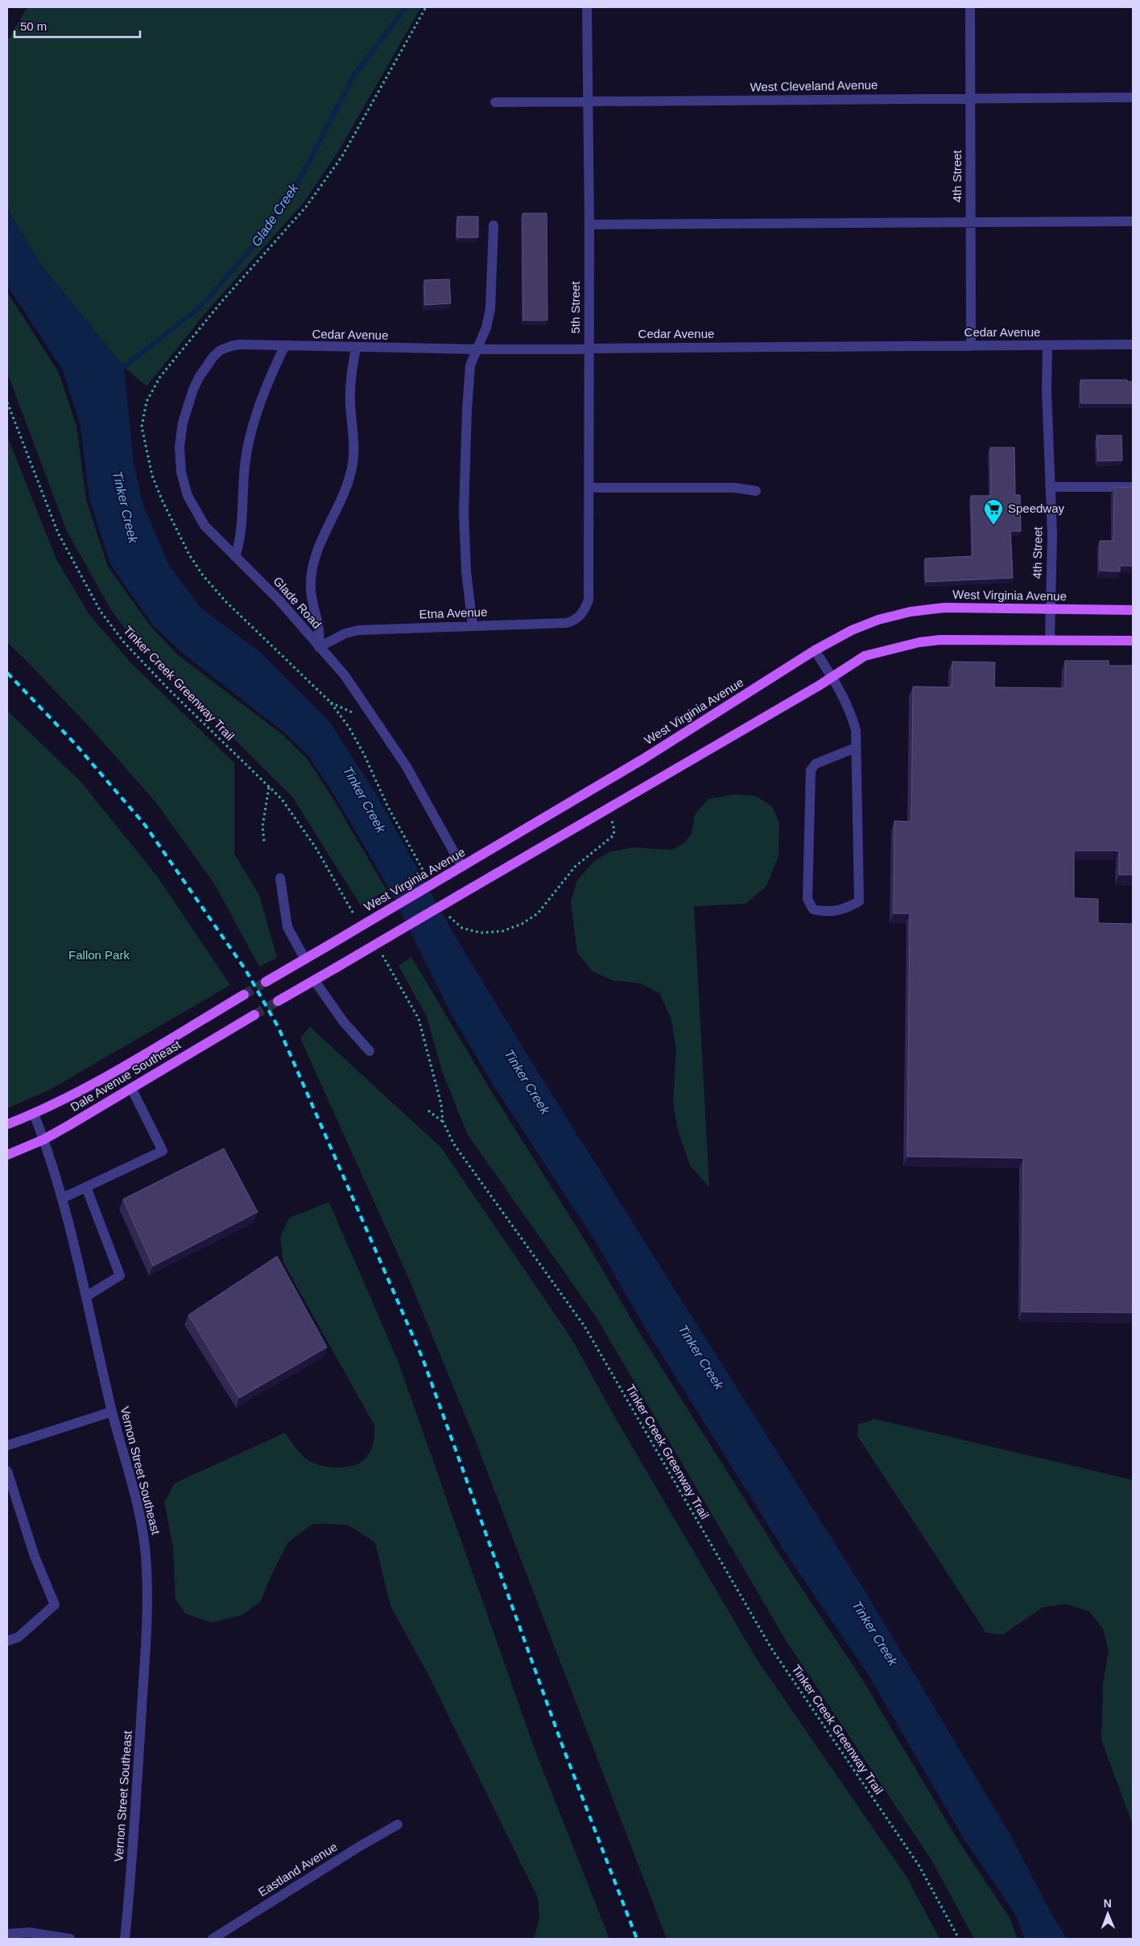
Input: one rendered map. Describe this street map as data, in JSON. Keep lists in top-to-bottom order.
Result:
{
  "streets": {
    "main road": ["West Virginia Avenue", "Dale Avenue Southeast"],
    "street": [
      "West Cleveland Avenue",
      "4th Street",
      "5th Street",
      "Cedar Avenue",
      "Glade Road",
      "Etna Avenue",
      "Vernon Street Southeast",
      "Eastland Avenue"
    ],
    "path": ["Tinker Creek Greenway Trail"]
  },
  "crossings": [
    ["West Cleveland Avenue", "4th Street"],
    ["West Cleveland Avenue", "5th Street"],
    ["4th Street", "Cedar Avenue"],
    ["4th Street", "West Virginia Avenue"],
    ["5th Street", "Cedar Avenue"],
    ["5th Street", "Etna Avenue"],
    ["Cedar Avenue", "Glade Road"],
    ["West Virginia Avenue", "Glade Road"],
    ["Glade Road", "Etna Avenue"],
    ["Dale Avenue Southeast", "Vernon Street Southeast"]
  ],
  "water": ["Glade Creek", "Tinker Creek"],
  "parks": ["Fallon Park"],
  "places": {
    "supermarket": ["Speedway"]
  },
  "scale_bar": "50 m",
  "north": "top"
}
